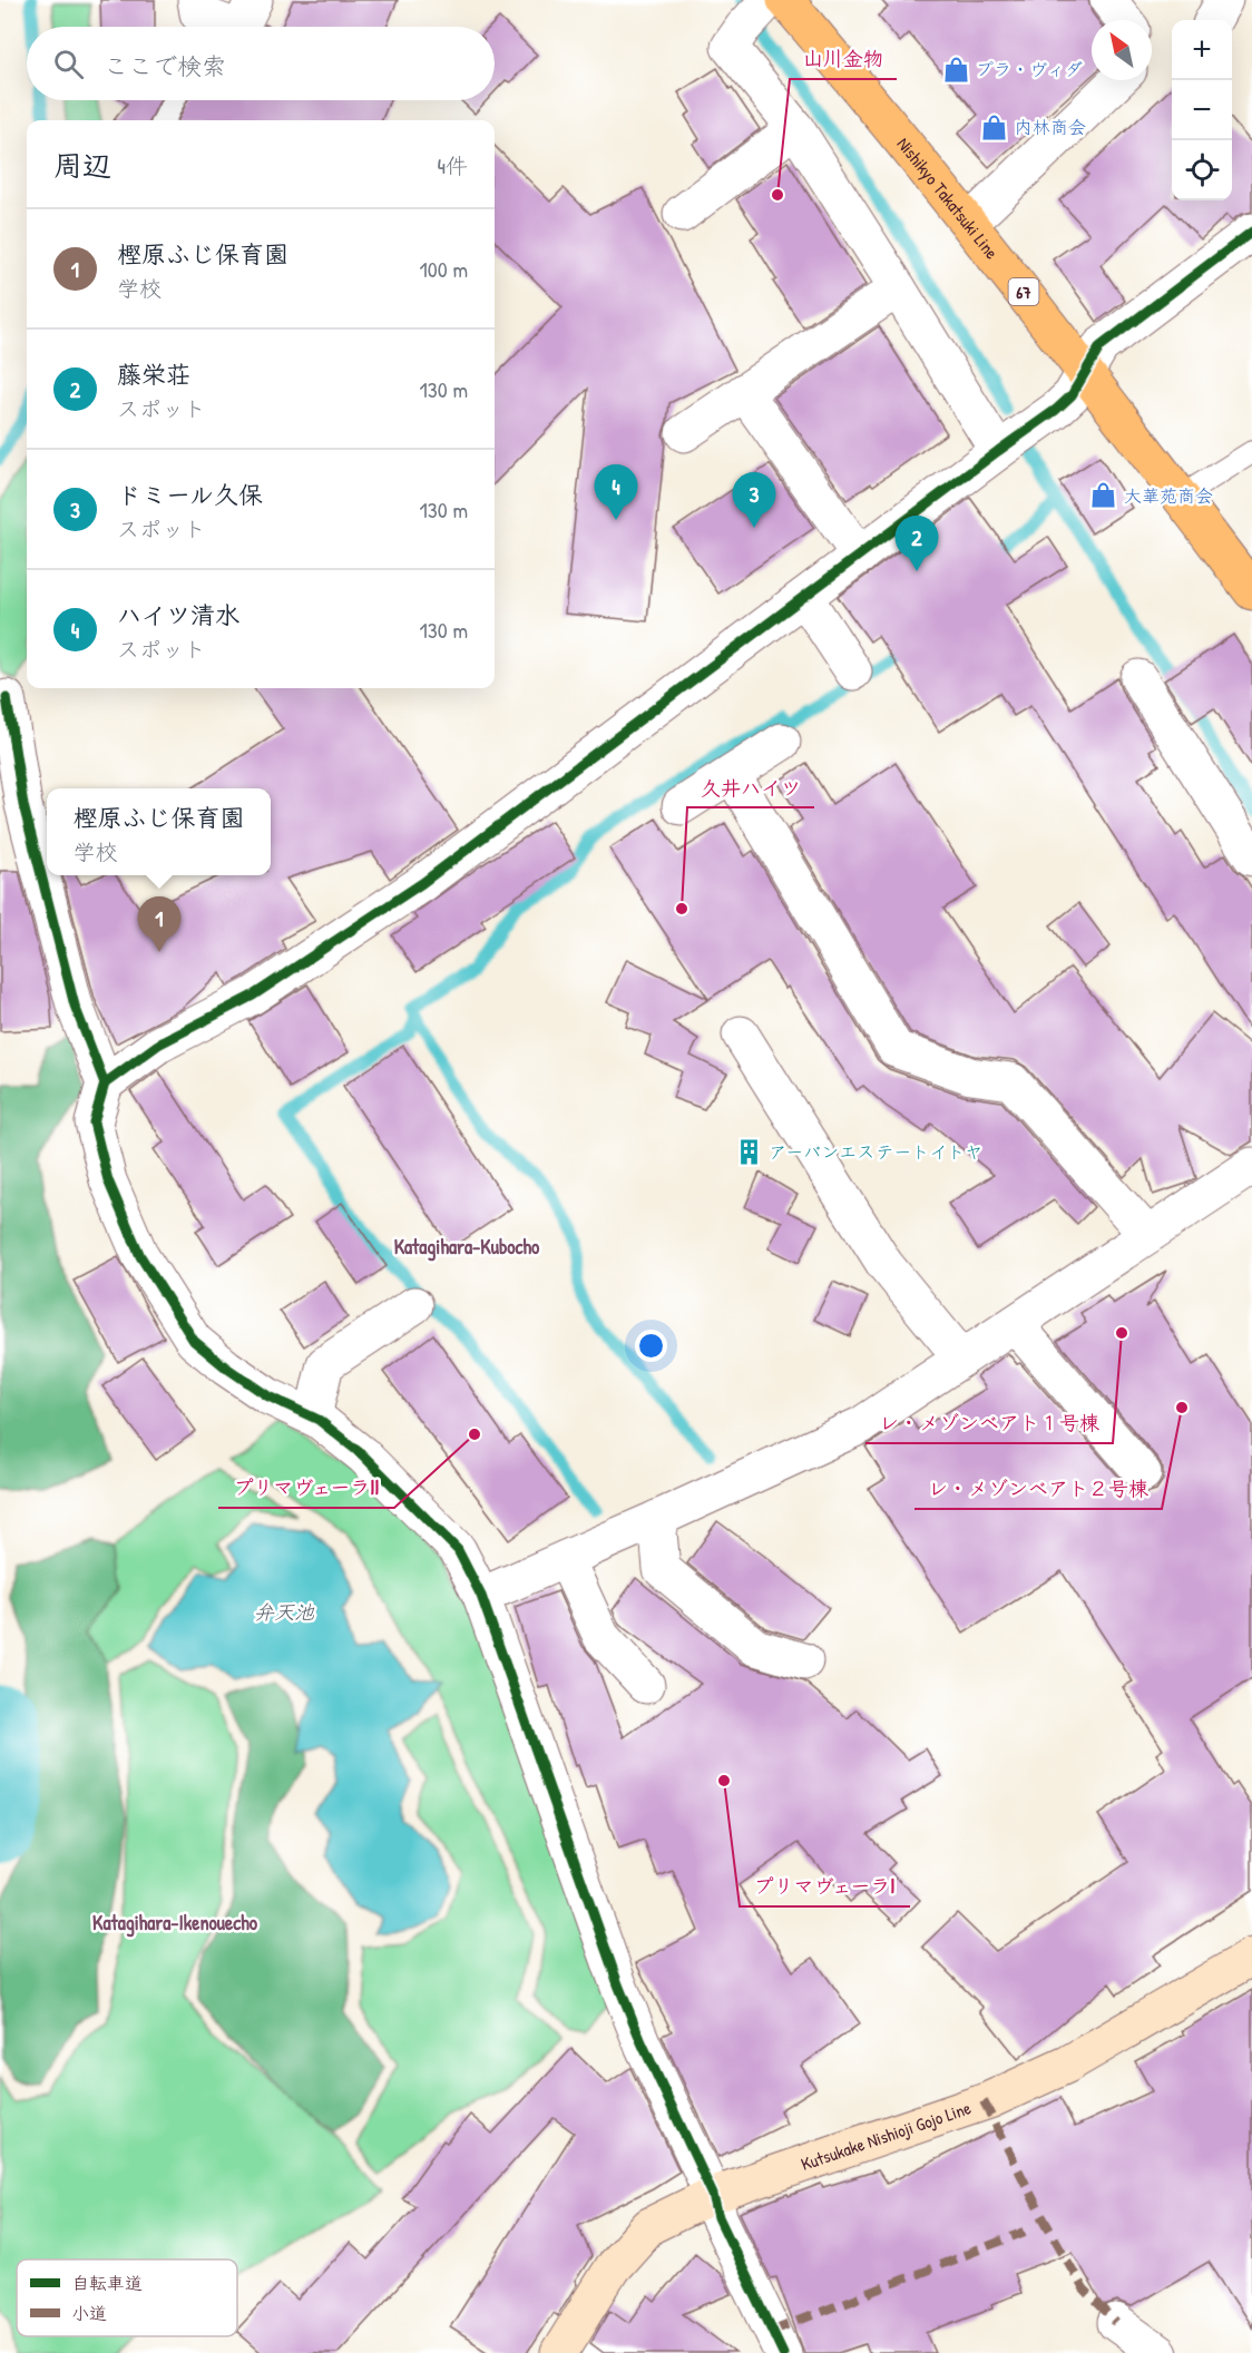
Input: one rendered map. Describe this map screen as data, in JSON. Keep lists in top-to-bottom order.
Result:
{
  "streets": {
    "main road": ["Nishikyo Takatsuki Line", "67", "Kutsukake Nishioji Gojo Line"]
  },
  "districts": ["Katagihara-Kubocho", "Katagihara-Ikenouecho"],
  "water": ["弁天池"],
  "places": {
    "shop": ["プラ・ヴィダ", "内林商会", "大華苑商会"],
    "other": [
      "山川金物",
      "久井ハイツ",
      "レ・メゾンベアト１号棟",
      "レ・メゾンベアト２号棟",
      "プリマヴェーラII",
      "プリマヴェーラI"
    ],
    "building": ["アーバンエステートイトヤ"]
  },
  "legend": ["自転車道", "小道"],
  "north": "top left",
  "page": {
    "map_buttons": ["+", "−"],
    "search": "ここで検索",
    "heading": ["周辺", "4件"],
    "list": [
      {
        "mark": "1",
        "name": "樫原ふじ保育園",
        "note": "学校",
        "value": "100 m"
      },
      {
        "mark": "2",
        "name": "藤栄荘",
        "note": "スポット",
        "value": "130 m"
      },
      {
        "mark": "3",
        "name": "ドミール久保",
        "note": "スポット",
        "value": "130 m"
      },
      {
        "mark": "4",
        "name": "ハイツ清水",
        "note": "スポット",
        "value": "130 m"
      }
    ],
    "pins": [
      "4",
      "3",
      "2",
      "1"
    ],
    "popup": ["樫原ふじ保育園", "学校"]
  }
}
